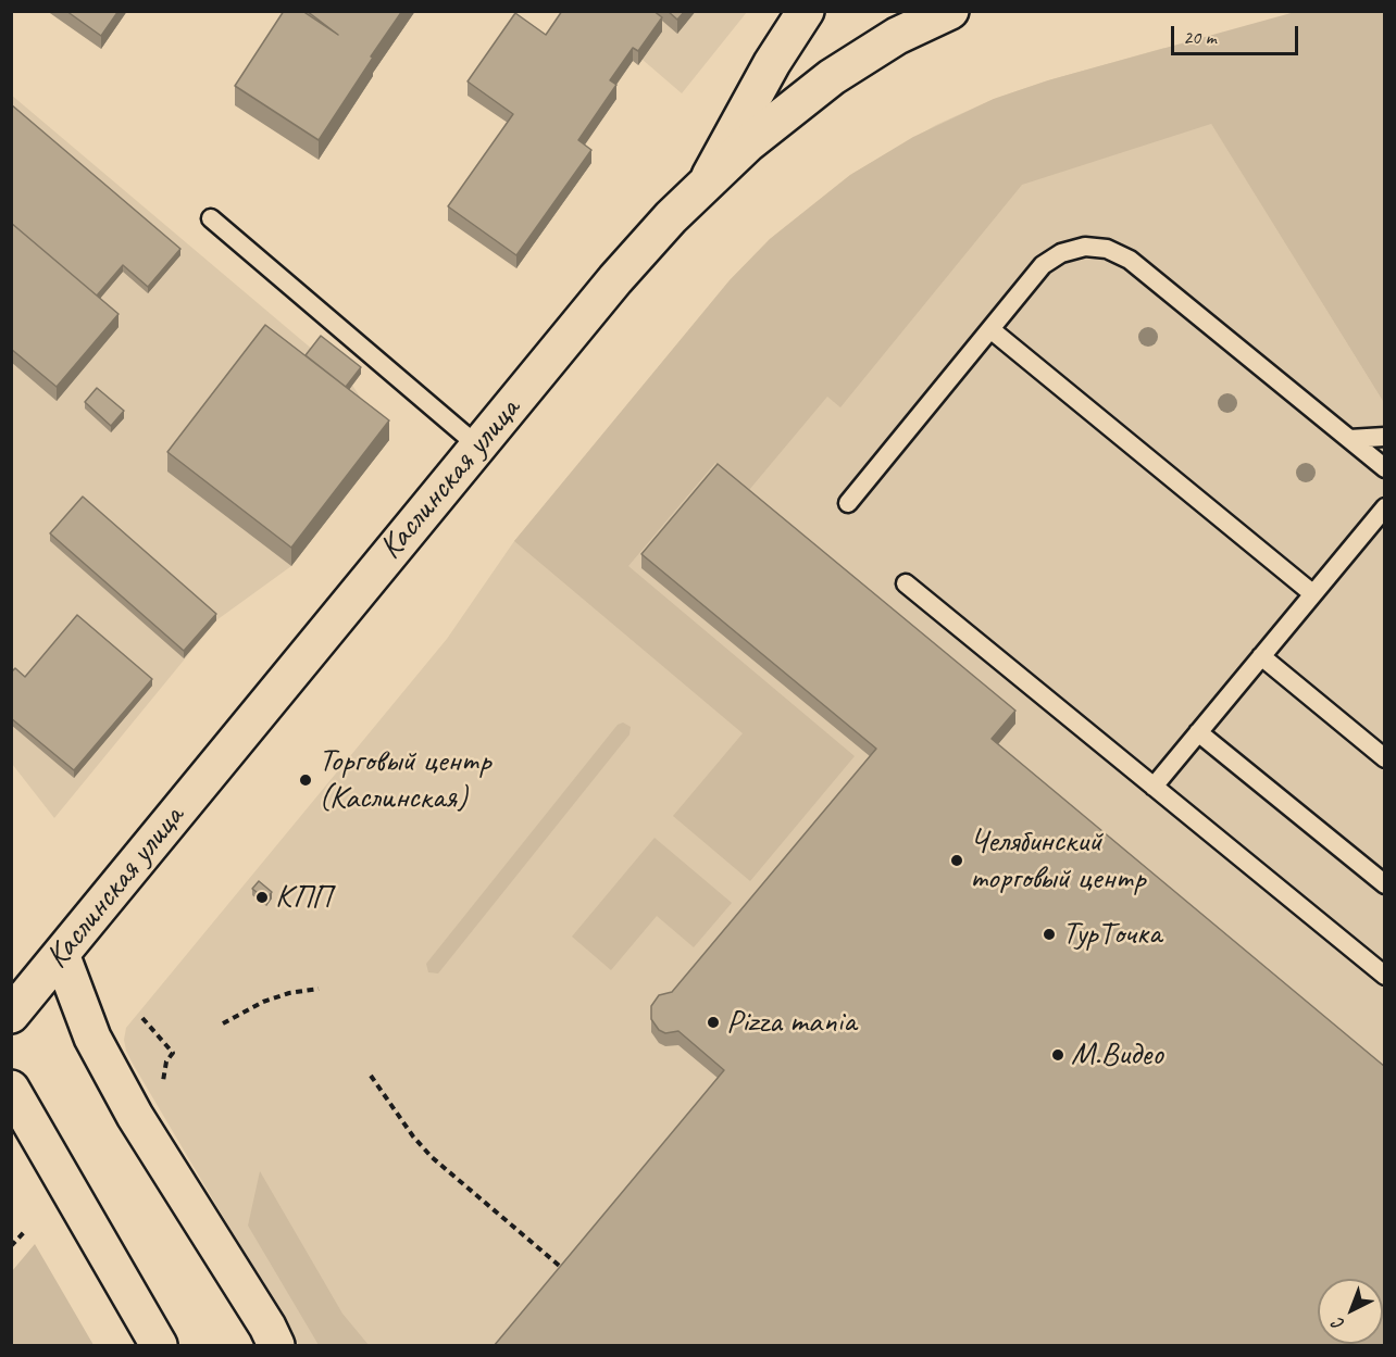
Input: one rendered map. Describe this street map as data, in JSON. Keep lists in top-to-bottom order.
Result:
{
  "streets": {
    "main road": ["Каслинская улица"]
  },
  "places": [
    "Торговый центр (Каслинская)",
    "Челябинский торговый центр",
    "КПП",
    "ТурТочка",
    "Pizza mania",
    "М.Видео"
  ],
  "scale_bar": "20 m",
  "north": "bottom left"
}
